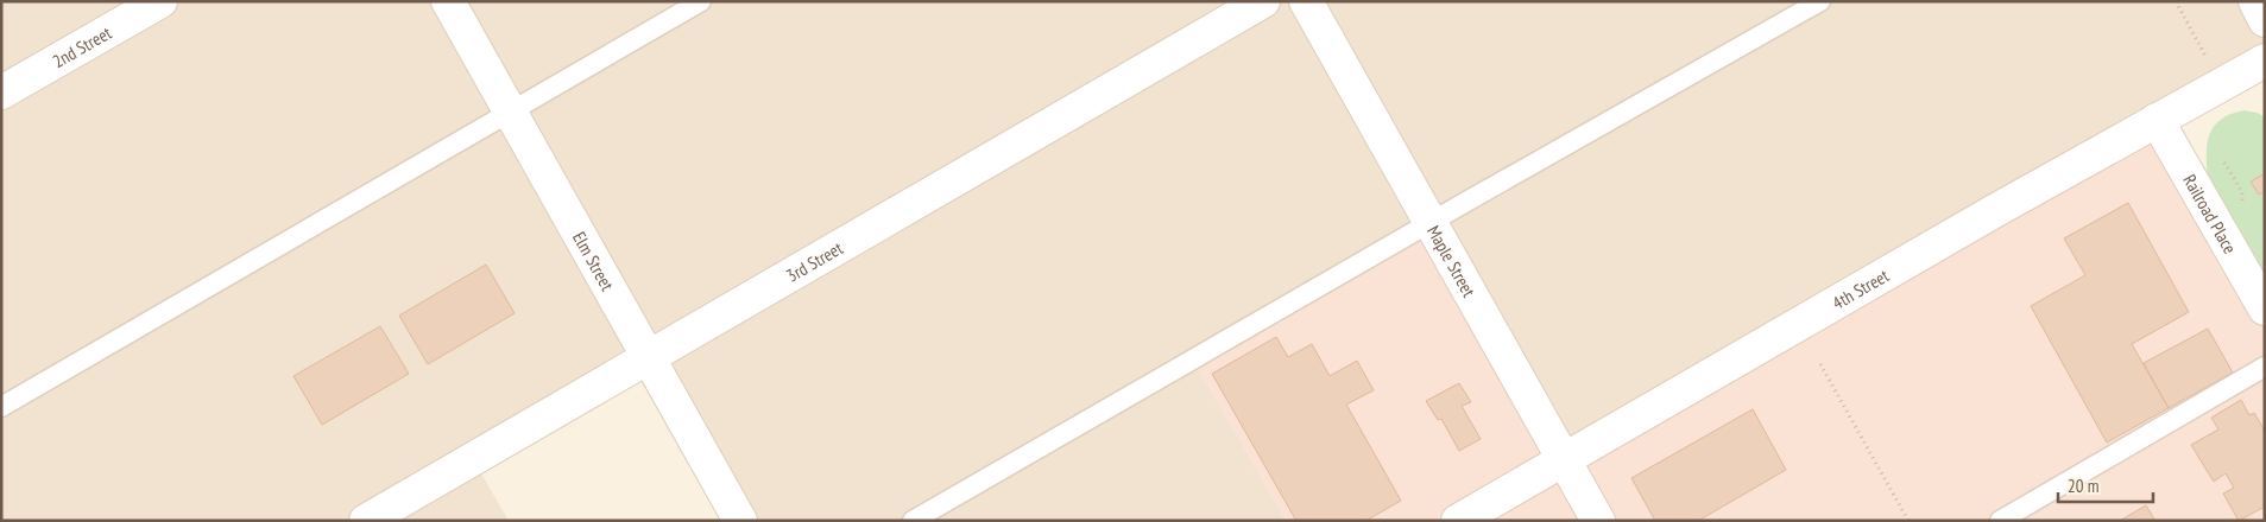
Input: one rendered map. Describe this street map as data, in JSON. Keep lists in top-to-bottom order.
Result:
{
  "streets": {
    "street": [
      "2nd Street",
      "Railroad Place",
      "Elm Street",
      "3rd Street",
      "Maple Street",
      "4th Street"
    ]
  },
  "crossings": [
    ["Railroad Place", "4th Street"],
    ["Elm Street", "3rd Street"],
    ["Maple Street", "4th Street"]
  ],
  "scale_bar": "20 m"
}
